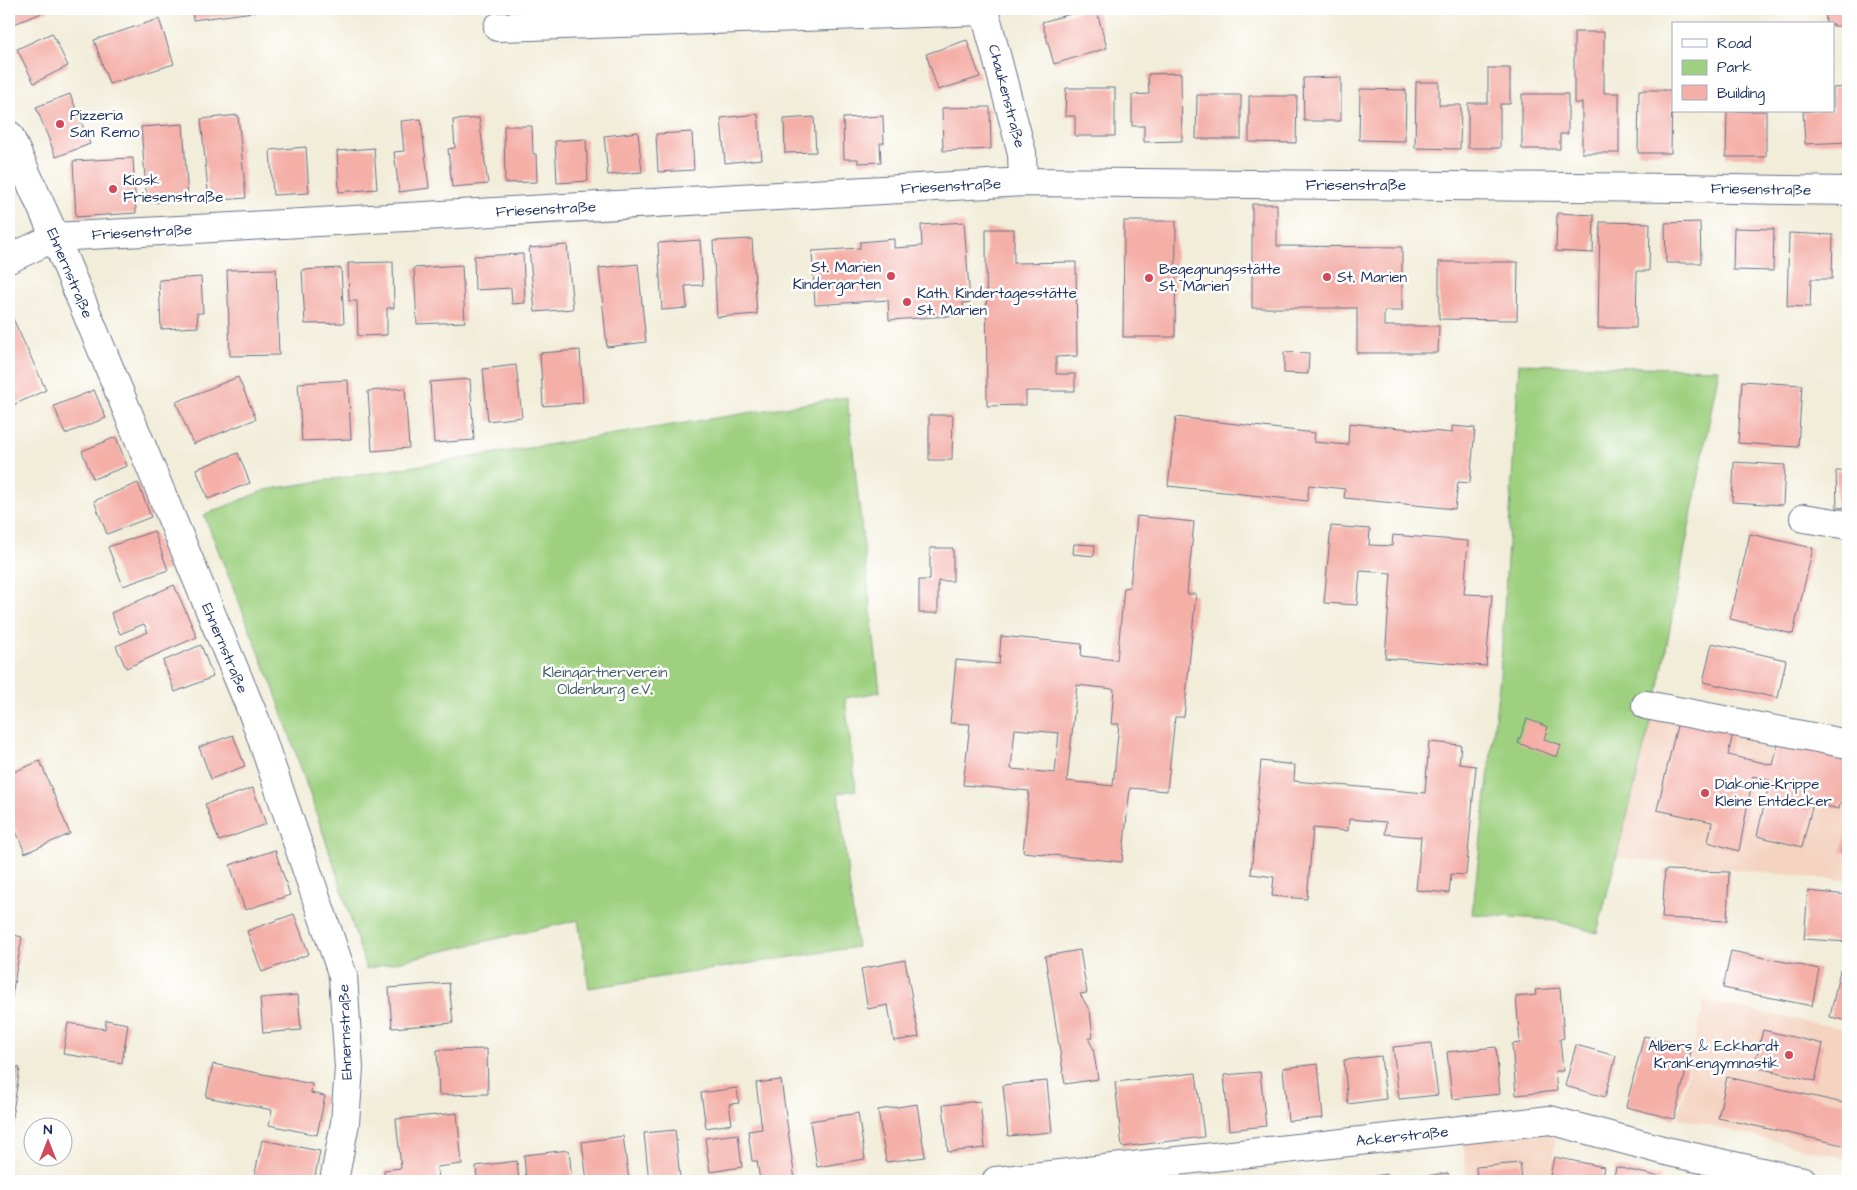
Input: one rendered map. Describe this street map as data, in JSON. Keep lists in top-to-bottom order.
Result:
{
  "streets": {
    "street": [
      "Chaukenstraße",
      "Friesenstraße",
      "Ehnernstraße",
      "Ackerstraße"
    ]
  },
  "crossings": [
    ["Chaukenstraße", "Friesenstraße"],
    ["Friesenstraße", "Ehnernstraße"]
  ],
  "parks": ["Kleingärtnerverein Oldenburg e.V."],
  "places": [
    "Pizzeria San Remo",
    "Kiosk Friesenstraße",
    "St. Marien Kindergarten",
    "St. Marien",
    "Begegnungsstätte St. Marien",
    "Kath. Kindertagesstätte St. Marien",
    "Diakonie-Krippe Kleine Entdecker",
    "Albers & Eckhardt Krankengymnastik"
  ],
  "legend": ["Road", "Park", "Building"],
  "north": "top"
}
